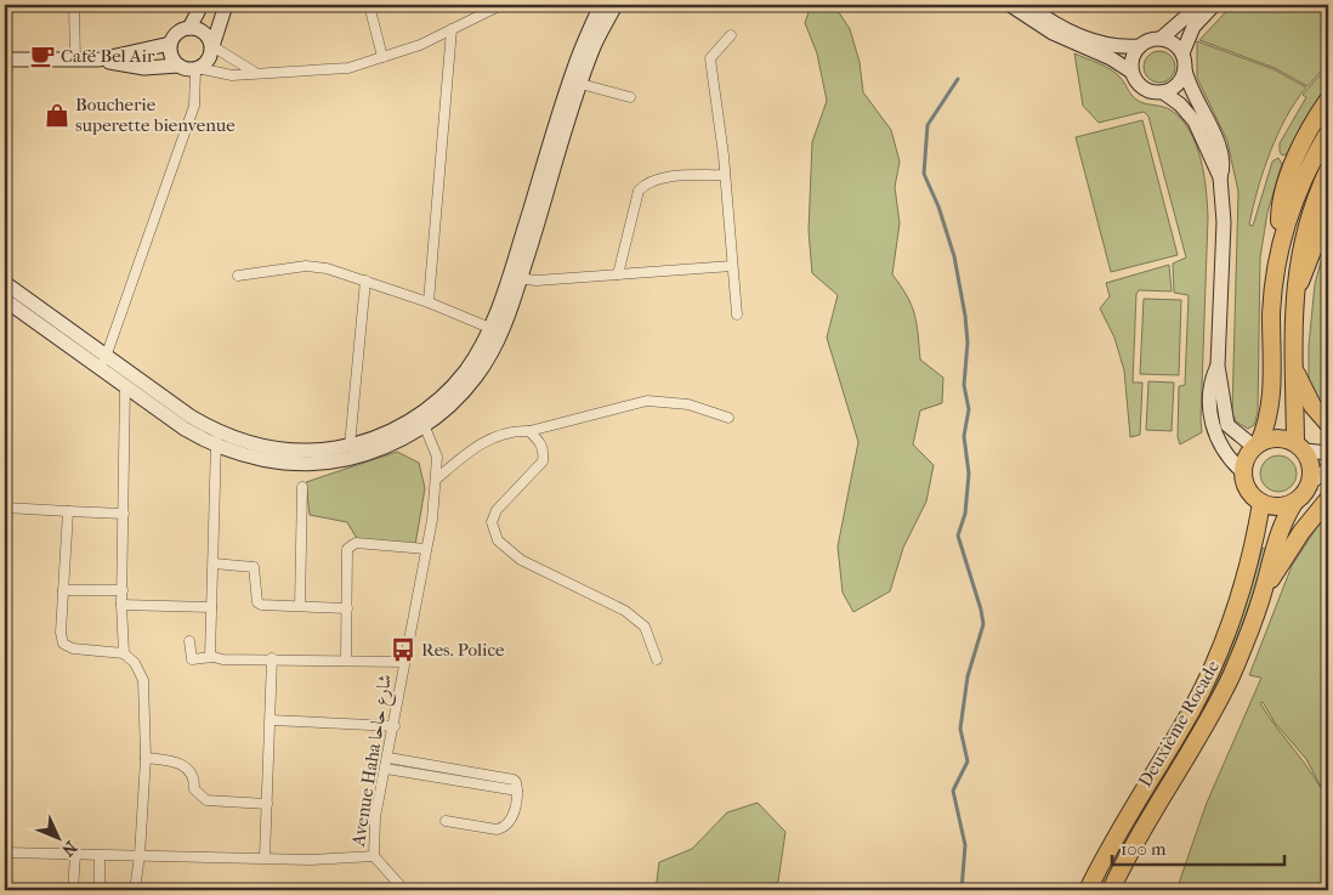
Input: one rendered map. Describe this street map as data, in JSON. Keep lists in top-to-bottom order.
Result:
{
  "streets": {
    "highway": ["Deuxième Rocade"],
    "street": ["Avenue Haha شارع حاحا"]
  },
  "places": {
    "cafe": ["Café Bel Air"],
    "shop": ["Boucherie superette bienvenue"],
    "bus stop": ["Res. Police"]
  },
  "scale_bar": "100 m",
  "north": "bottom right"
}
